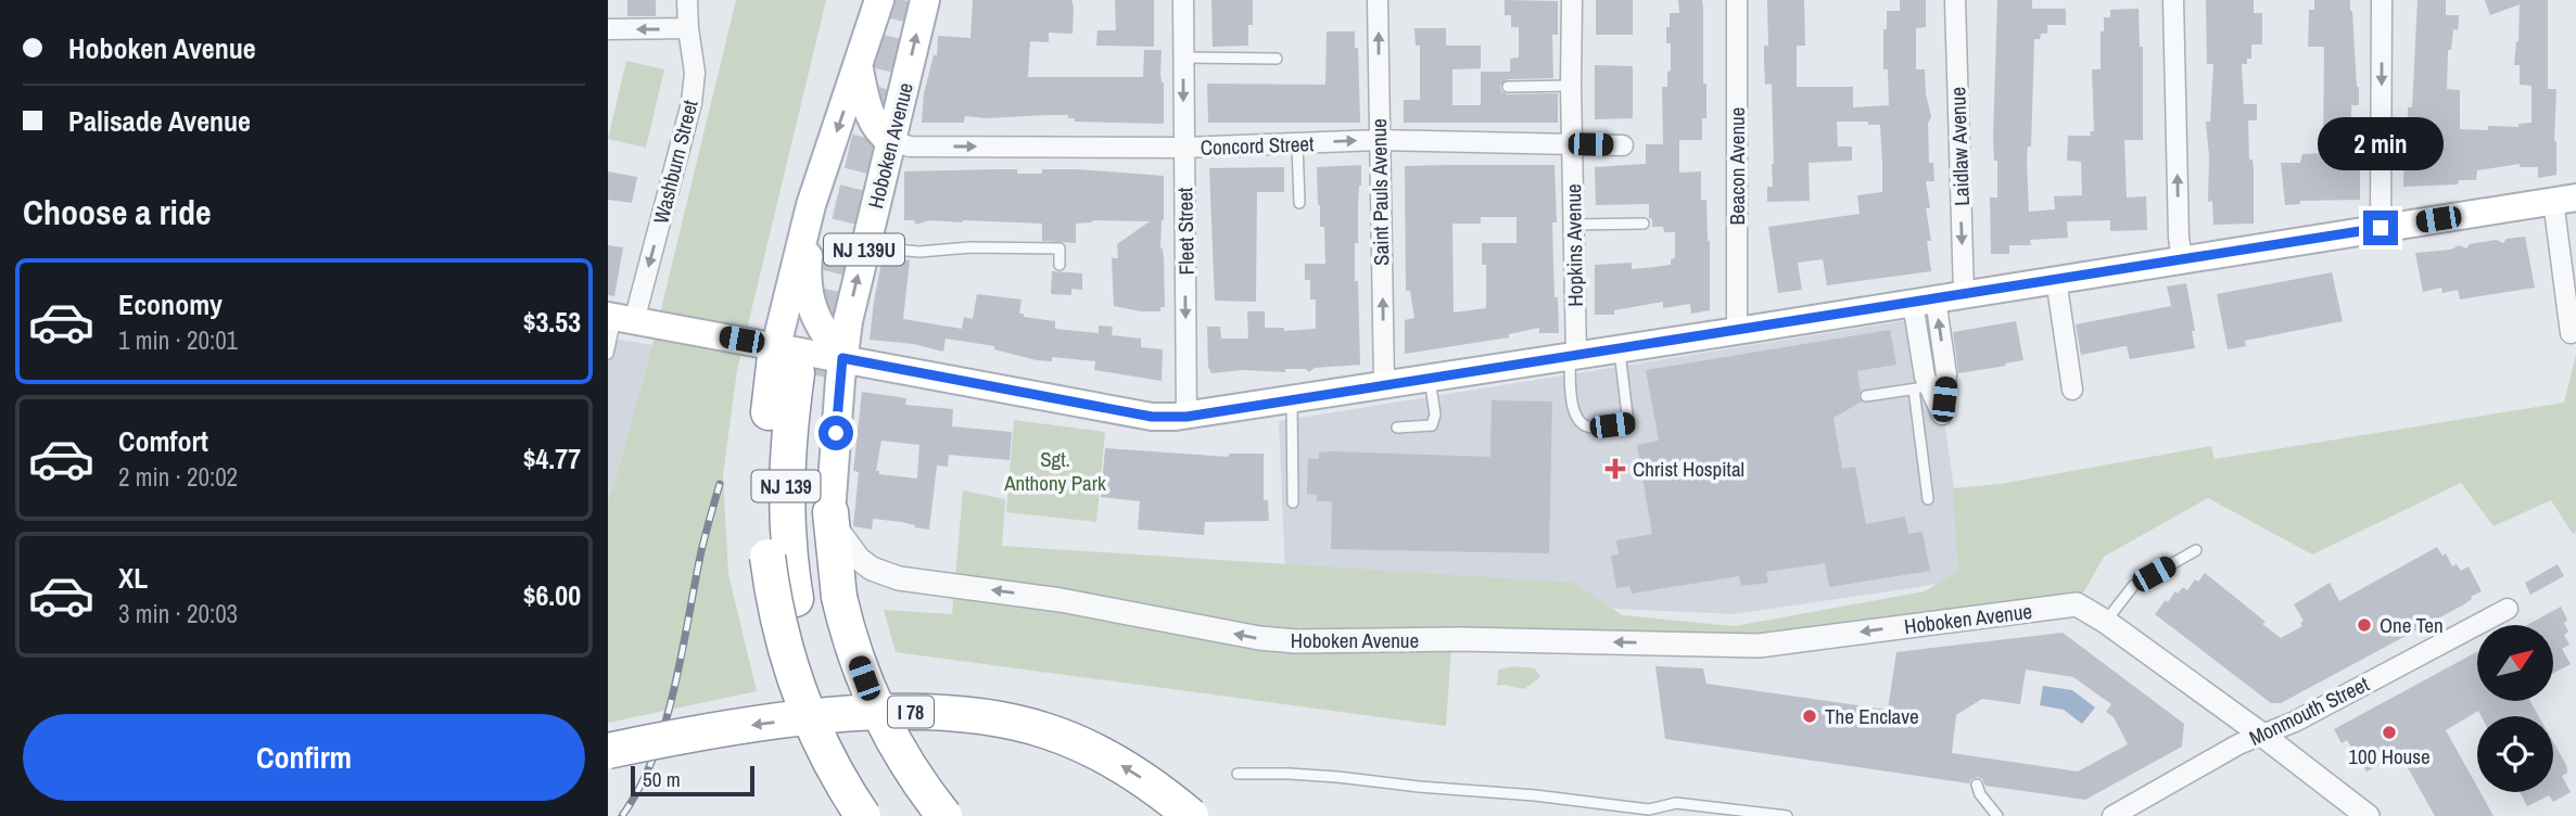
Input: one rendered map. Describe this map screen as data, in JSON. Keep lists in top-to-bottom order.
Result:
{
  "streets": {
    "highway": ["NJ 139U", "NJ 139", "I 78"],
    "main road": ["Hoboken Avenue"],
    "street": [
      "Concord Street",
      "Laidlaw Avenue",
      "Washburn Street",
      "Beacon Avenue",
      "Saint Pauls Avenue",
      "Fleet Street",
      "Hopkins Avenue",
      "Monmouth Street"
    ]
  },
  "crossings": [
    ["Hoboken Avenue", "Concord Street"],
    ["Hoboken Avenue", "NJ 139U"],
    ["Hoboken Avenue", "NJ 139"],
    ["Hoboken Avenue", "Monmouth Street"],
    ["Concord Street", "Saint Pauls Avenue"],
    ["Concord Street", "Fleet Street"],
    ["Concord Street", "Hopkins Avenue"],
    ["NJ 139U", "NJ 139"]
  ],
  "one_way": [
    "Concord Street",
    "Laidlaw Avenue",
    "Washburn Street",
    "Saint Pauls Avenue",
    "Fleet Street"
  ],
  "parks": ["Sgt. Anthony Park"],
  "places": {
    "health": ["Christ Hospital"],
    "other": ["One Ten", "The Enclave", "100 House"]
  },
  "scale_bar": "50 m",
  "north": "top right",
  "page": {
    "banner": ["Hoboken Avenue", "Palisade Avenue"],
    "bubble": "2 min",
    "heading": "Choose a ride",
    "list": [
      {
        "name": "Economy",
        "note": "1 min · 20:01",
        "value": "$3.53"
      },
      {
        "name": "Comfort",
        "note": "2 min · 20:02",
        "value": "$4.77"
      },
      {
        "name": "XL",
        "note": "3 min · 20:03",
        "value": "$6.00"
      }
    ],
    "buttons": "Confirm",
    "scale": "50 m"
  }
}
